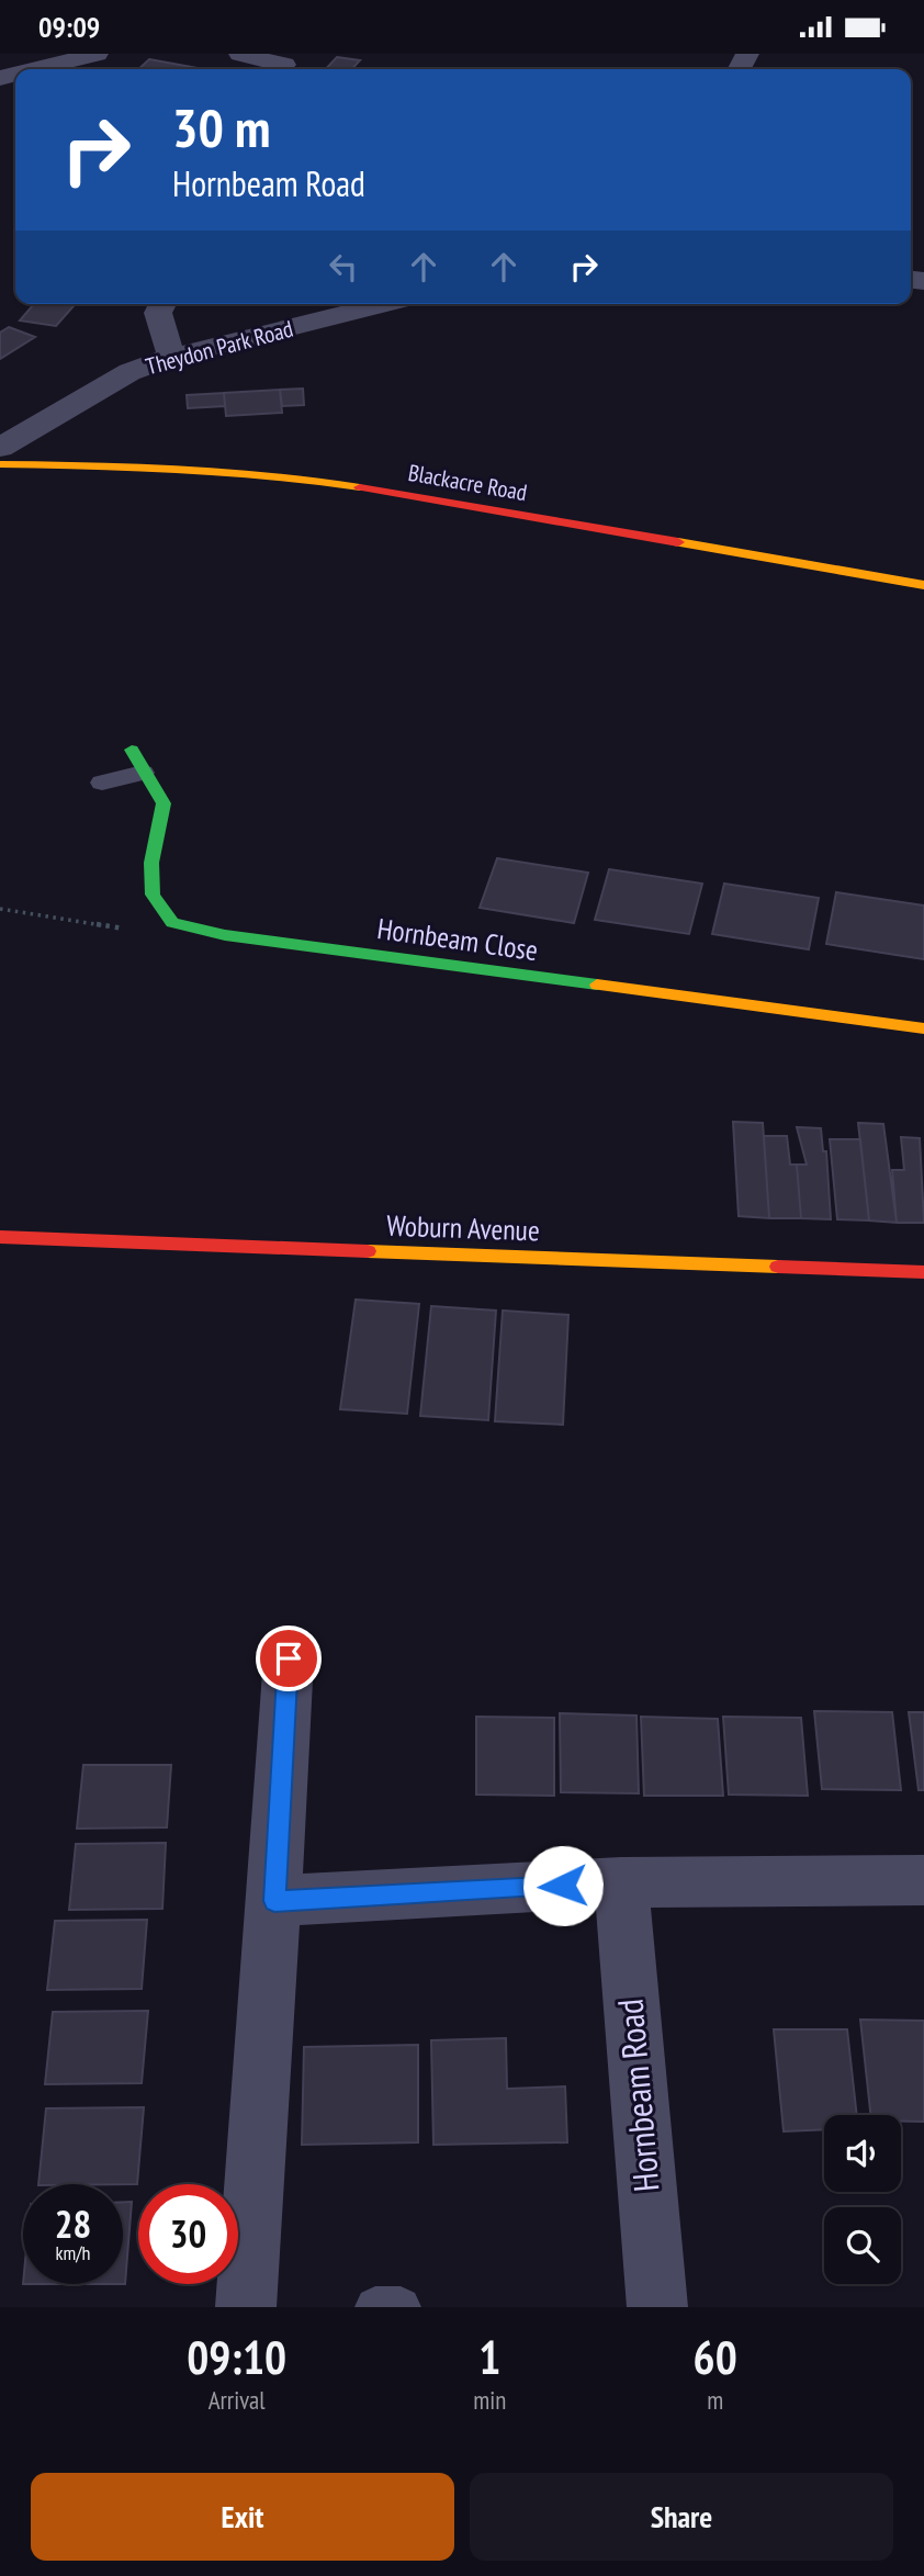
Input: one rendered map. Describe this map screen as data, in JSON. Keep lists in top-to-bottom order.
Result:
{
  "streets": {
    "street": [
      "Theydon Park Road",
      "Blackacre Road",
      "Hornbeam Close",
      "Woburn Avenue",
      "Hornbeam Road"
    ]
  },
  "page": {
    "status": "09:09",
    "turn": ["30 m", "Hornbeam Road"],
    "speed": "28 km/h",
    "limit": "30",
    "eta": [
      "09:10",
      "Arrival",
      "1",
      "min",
      "60",
      "m"
    ],
    "buttons": ["Exit", "Share"]
  }
}
